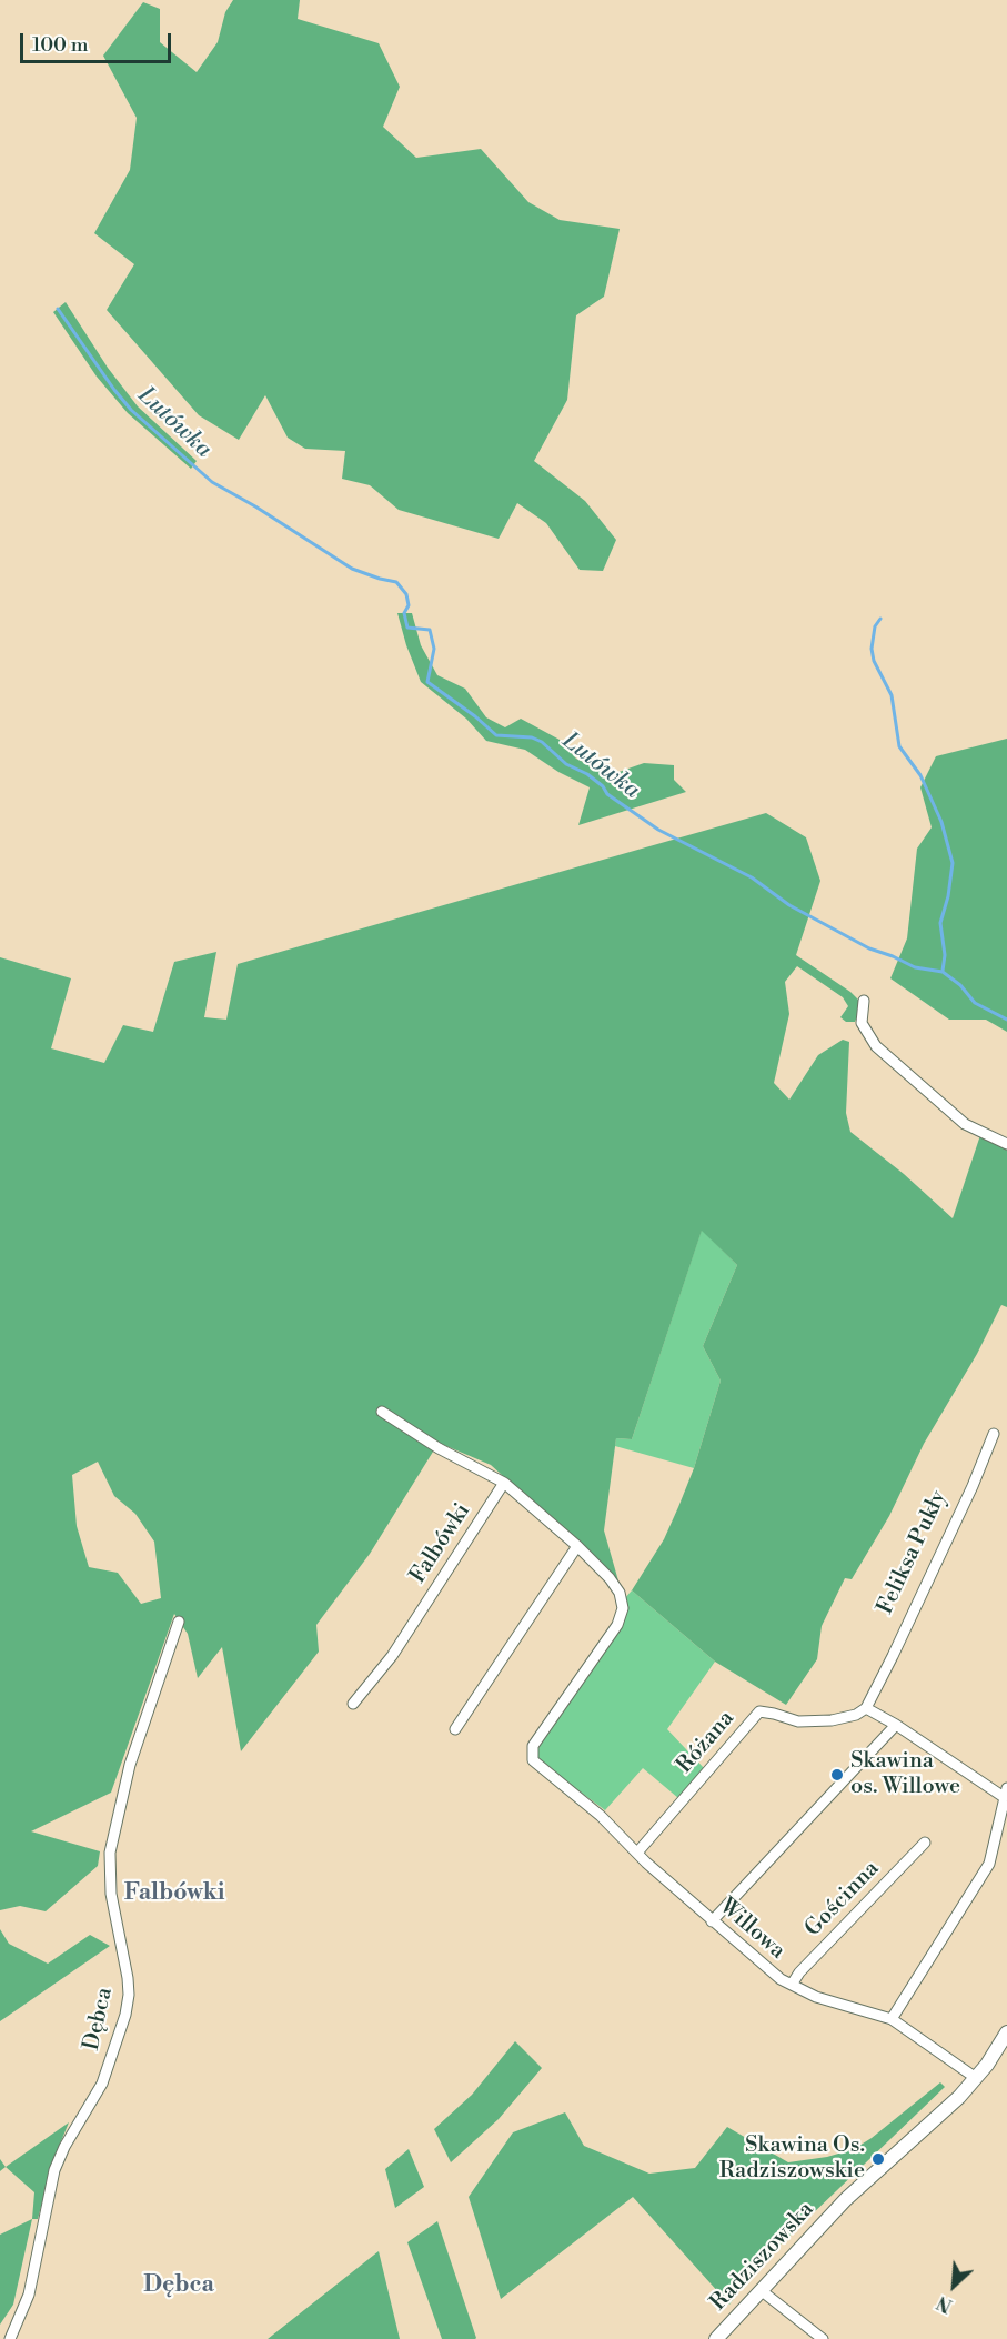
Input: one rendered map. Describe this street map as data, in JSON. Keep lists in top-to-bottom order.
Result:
{
  "streets": {
    "street": [
      "Falbówki",
      "Feliksa Pukły",
      "Różana",
      "Gościnna",
      "Willowa",
      "Dębca",
      "Radziszowska"
    ]
  },
  "crossings": [
    ["Feliksa Pukły", "Różana"],
    ["Różana", "Willowa"],
    ["Gościnna", "Willowa"],
    ["Willowa", "Radziszowska"]
  ],
  "districts": ["Falbówki", "Dębca"],
  "water": ["Lutówka"],
  "places": ["Skawina os. Willowe", "Skawina Os. Radziszowskie"],
  "scale_bar": "100 m",
  "north": "bottom left"
}
